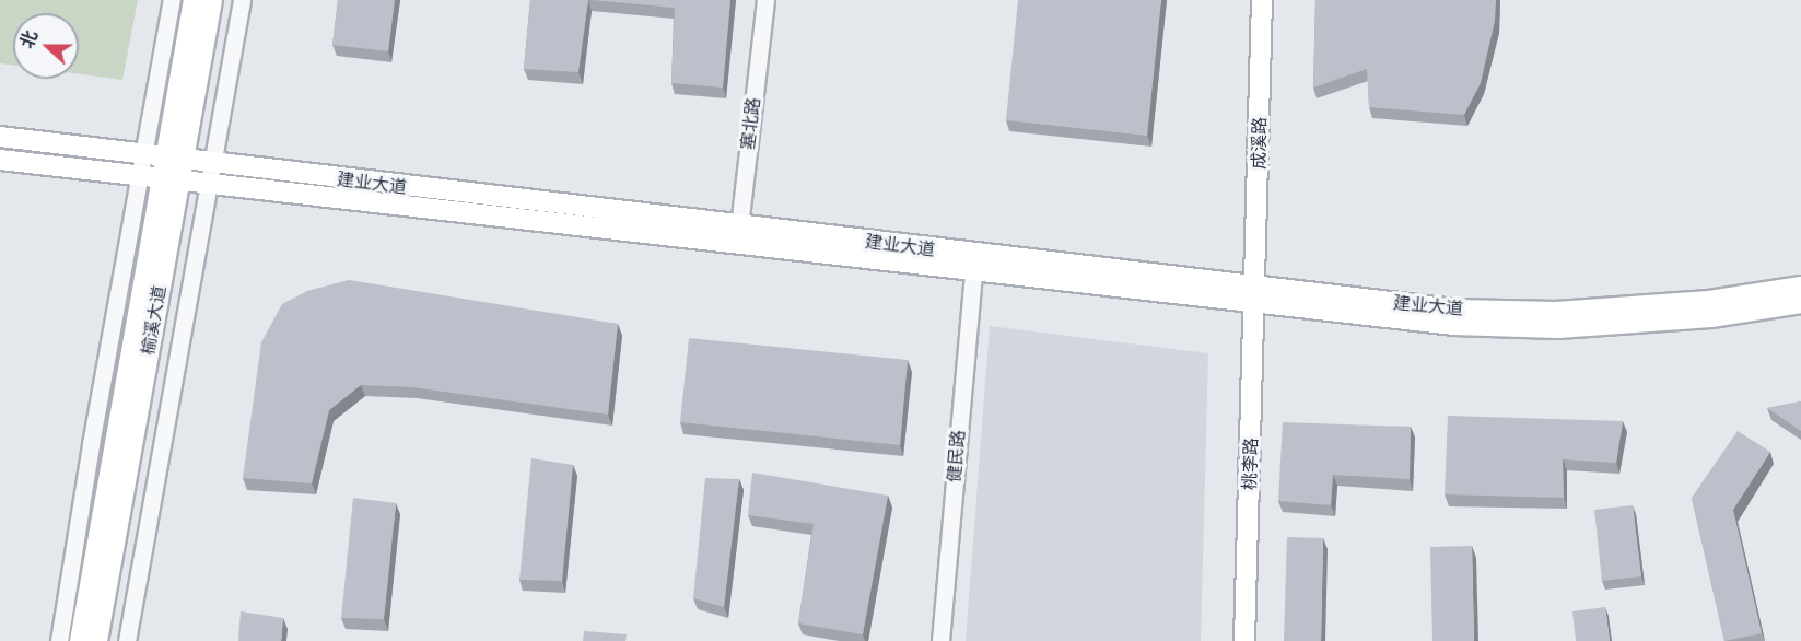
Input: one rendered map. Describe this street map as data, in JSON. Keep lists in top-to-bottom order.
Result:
{
  "streets": {
    "main road": [
      "成溪路",
      "建业大道",
      "榆溪大道",
      "桃李路"
    ],
    "street": ["塞北路", "健民路"]
  },
  "crossings": [
    ["塞北路", "建业大道"],
    ["成溪路", "建业大道"],
    ["成溪路", "桃李路"],
    ["建业大道", "榆溪大道"],
    ["建业大道", "健民路"],
    ["建业大道", "桃李路"]
  ],
  "north": "left"
}
